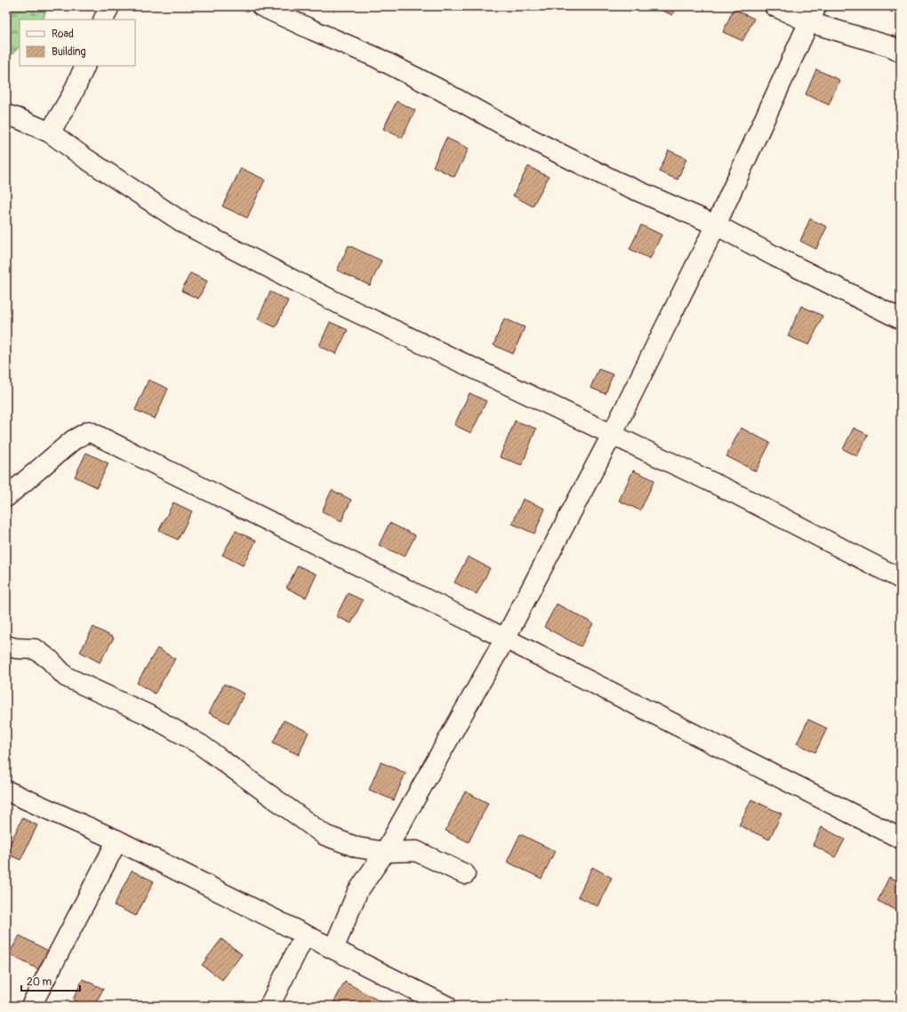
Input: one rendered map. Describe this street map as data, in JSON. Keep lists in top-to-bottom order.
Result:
{
  "legend": ["Road", "Building"],
  "scale_bar": "20 m"
}
